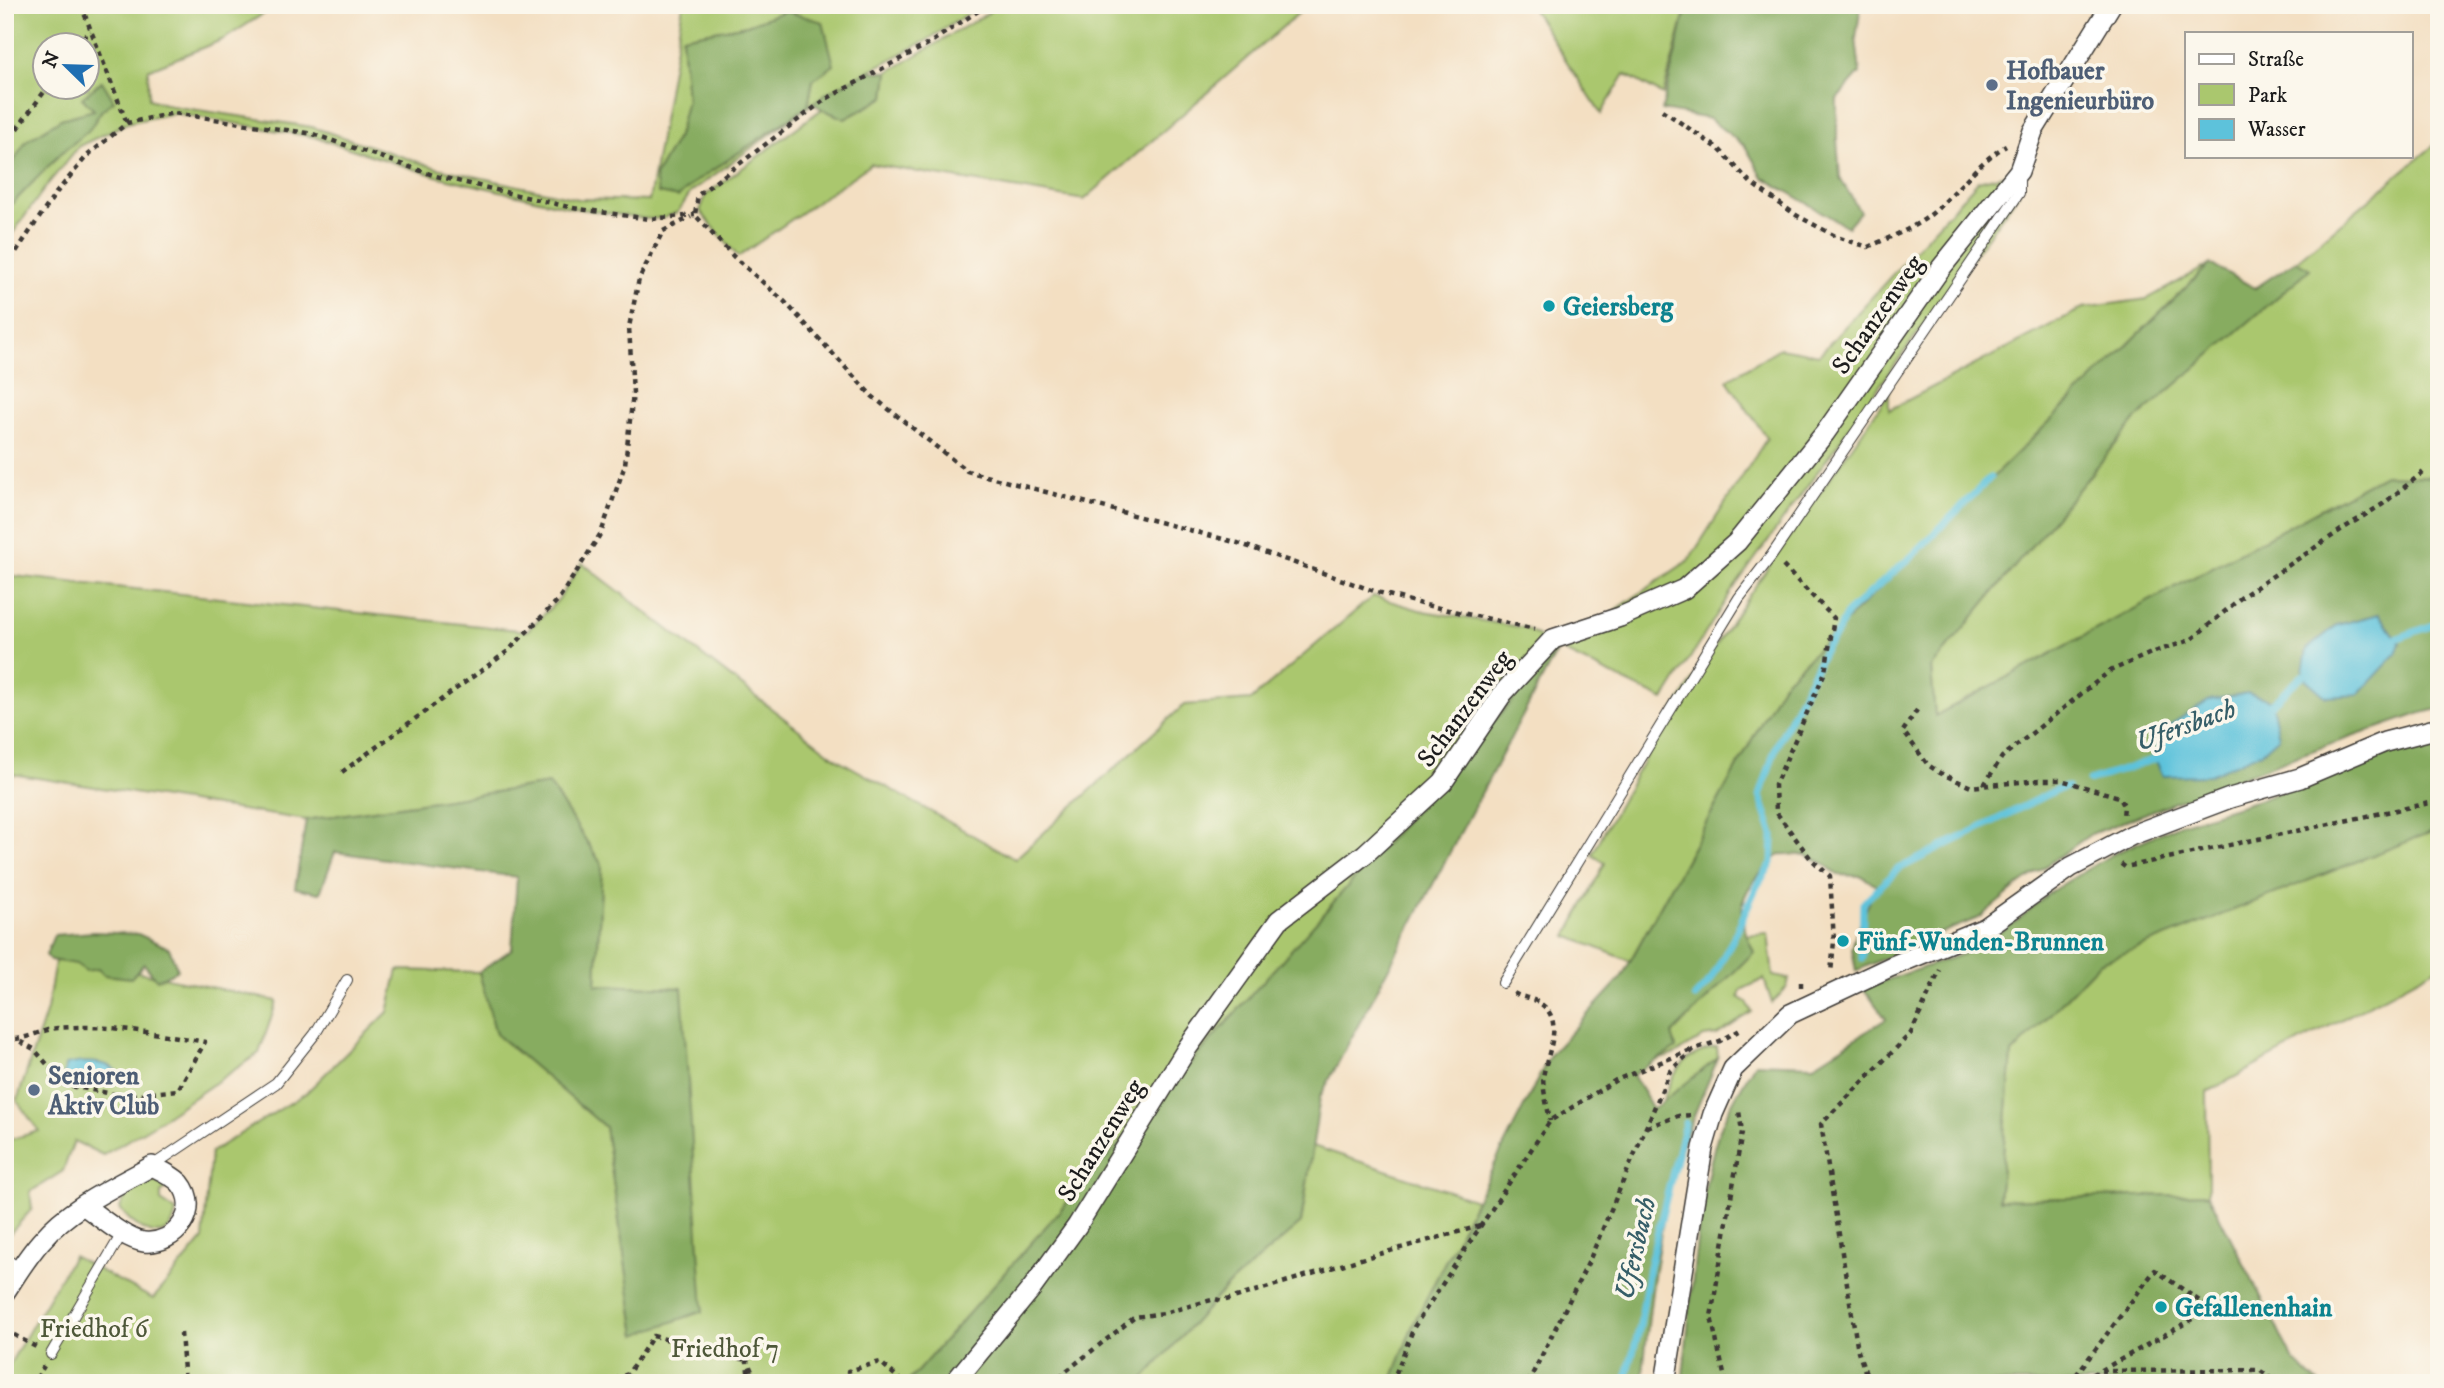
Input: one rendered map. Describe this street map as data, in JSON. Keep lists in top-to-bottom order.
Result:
{
  "streets": {
    "street": ["Schanzenweg"]
  },
  "water": ["Ufersbach"],
  "parks": ["Friedhof 6", "Friedhof 7"],
  "places": [
    "Hofbauer Ingenieurbüro",
    "Geiersberg",
    "Fünf-Wunden-Brunnen",
    "Senioren Aktiv Club",
    "Gefallenenhain"
  ],
  "legend": ["Straße", "Park", "Wasser"],
  "north": "top left"
}
